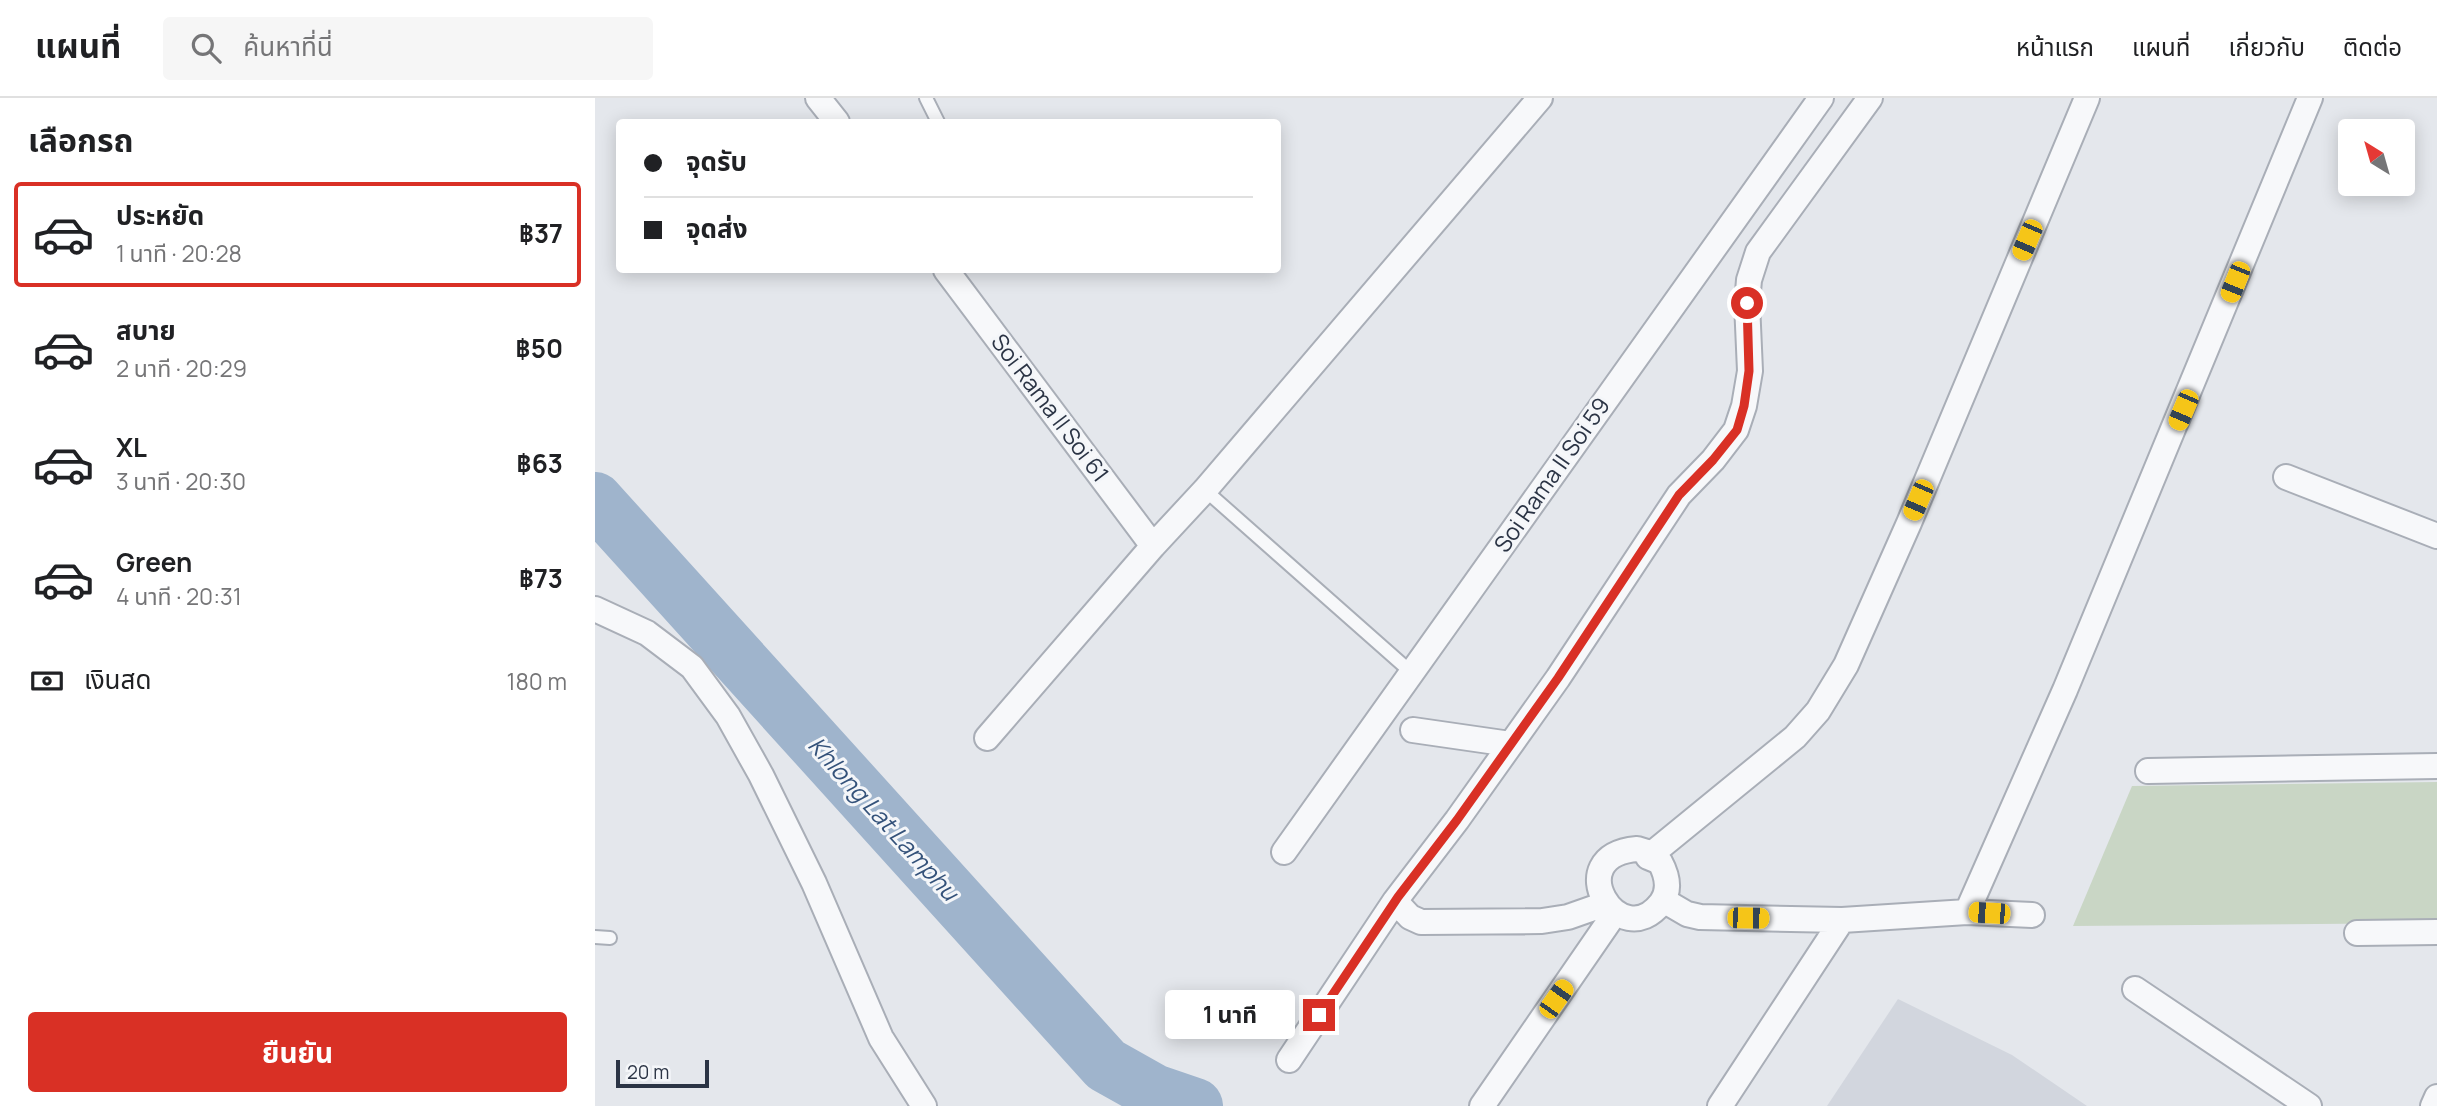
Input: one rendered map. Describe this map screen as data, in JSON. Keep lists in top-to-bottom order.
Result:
{
  "streets": {
    "street": ["Soi Rama II Soi 61", "Soi Rama II Soi 59"]
  },
  "water": ["Khlong Lat Lamphu"],
  "scale_bar": "20 m",
  "north": "top left",
  "page": {
    "header": "แผนที่",
    "search": "ค้นหาที่นี่",
    "nav": [
      "หน้าแรก",
      "แผนที่",
      "เกี่ยวกับ",
      "ติดต่อ"
    ],
    "heading": "เลือกรถ",
    "banner": ["จุดรับ", "จุดส่ง"],
    "list": [
      {
        "name": "ประหยัด",
        "note": "1 นาที · 20:28",
        "value": "฿37"
      },
      {
        "name": "สบาย",
        "note": "2 นาที · 20:29",
        "value": "฿50"
      },
      {
        "name": "XL",
        "note": "3 นาที · 20:30",
        "value": "฿63"
      },
      {
        "name": "Green",
        "note": "4 นาที · 20:31",
        "value": "฿73"
      }
    ],
    "pay": ["เงินสด", "180 m"],
    "bubble": "1 นาที",
    "buttons": "ยืนยัน",
    "scale": "20 m"
  }
}
